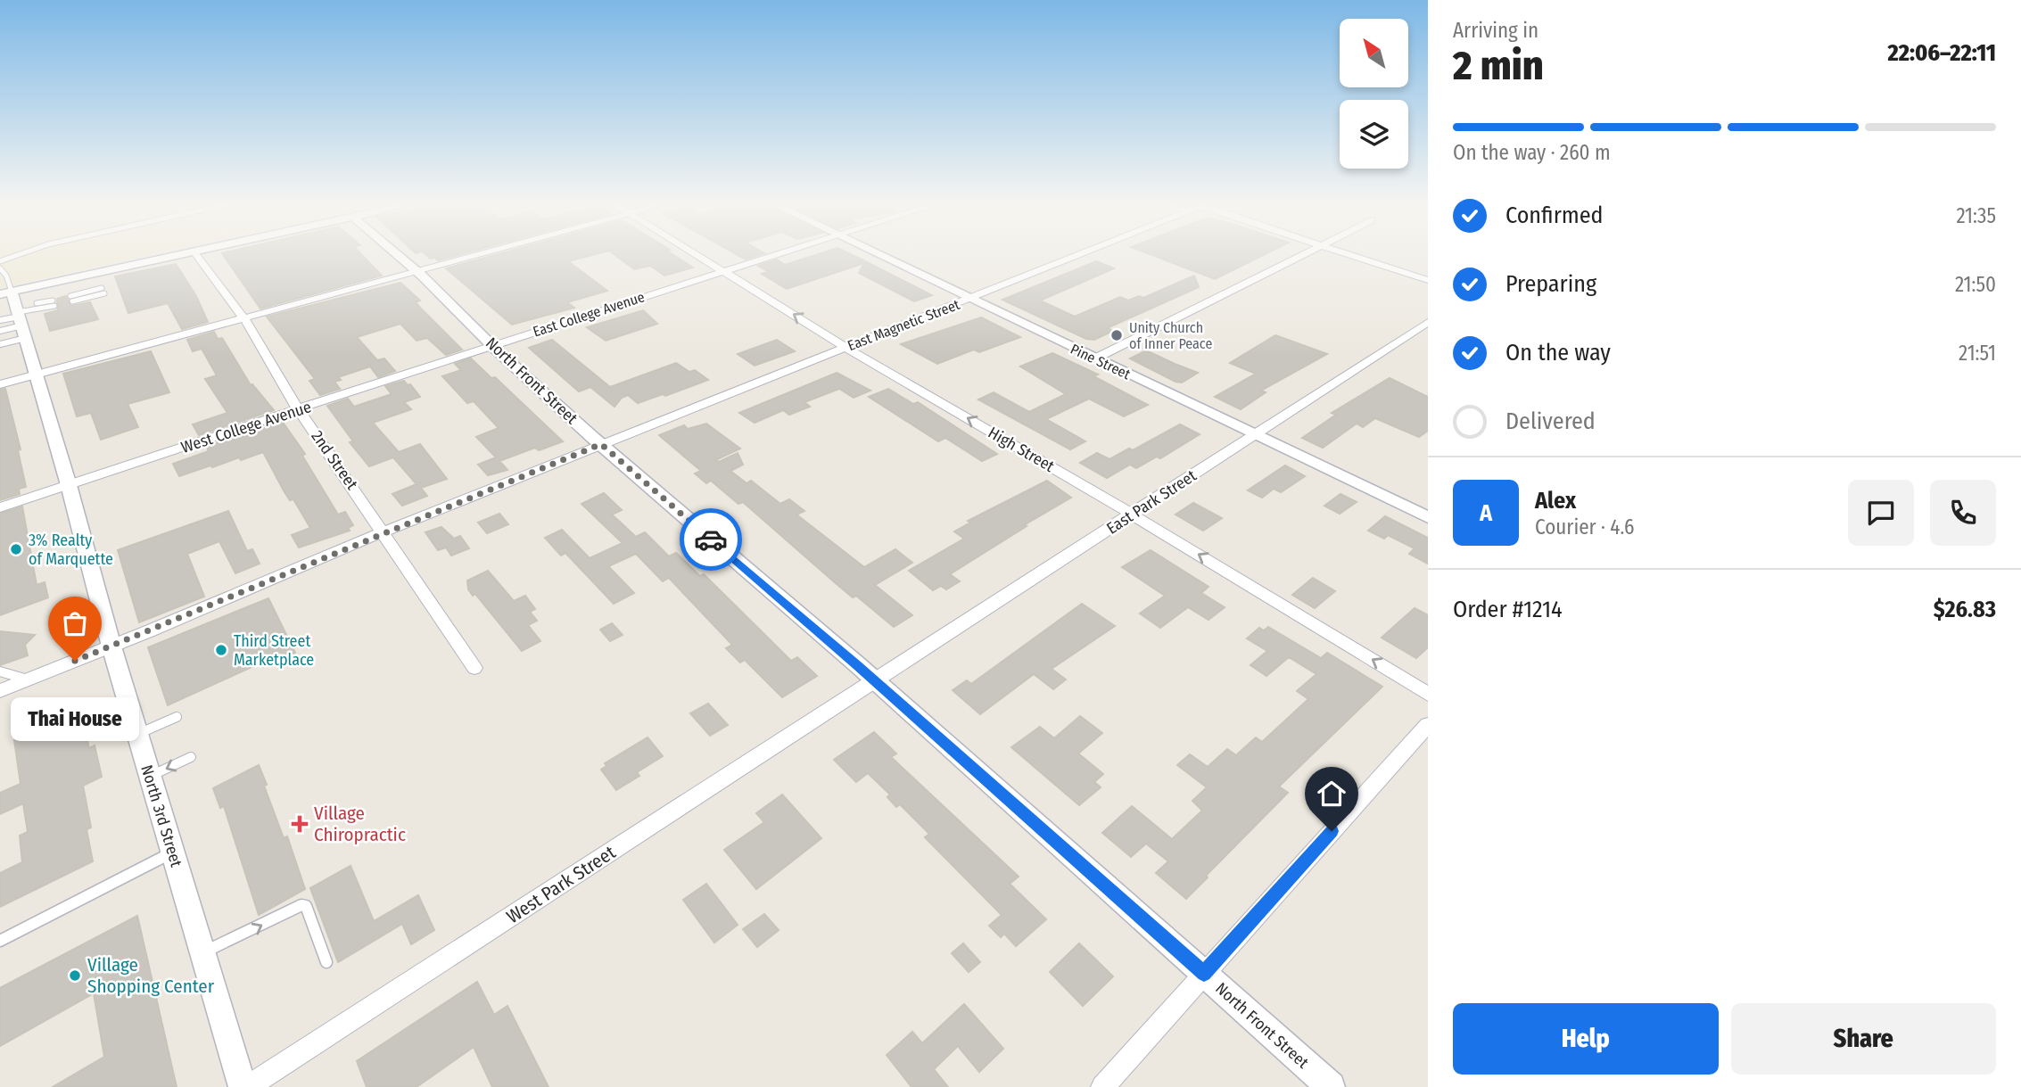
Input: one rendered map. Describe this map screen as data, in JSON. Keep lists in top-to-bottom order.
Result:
{
  "streets": {
    "street": [
      "East College Avenue",
      "East Magnetic Street",
      "Pine Street",
      "North Front Street",
      "West College Avenue",
      "High Street",
      "2nd Street",
      "East Park Street",
      "North 3rd Street",
      "West Park Street"
    ]
  },
  "crossings": [
    ["East College Avenue", "North Front Street"],
    ["East College Avenue", "West College Avenue"],
    ["East College Avenue", "High Street"],
    ["East Magnetic Street", "Pine Street"],
    ["East Magnetic Street", "North Front Street"],
    ["East Magnetic Street", "High Street"],
    ["East Magnetic Street", "2nd Street"],
    ["East Magnetic Street", "North 3rd Street"],
    ["Pine Street", "East Park Street"],
    ["North Front Street", "West College Avenue"],
    ["North Front Street", "East Park Street"],
    ["North Front Street", "West Park Street"],
    ["West College Avenue", "2nd Street"],
    ["West College Avenue", "North 3rd Street"],
    ["High Street", "East Park Street"],
    ["East Park Street", "West Park Street"]
  ],
  "one_way": ["High Street"],
  "places": {
    "other": [
      "Unity Church of Inner Peace",
      "3% Realty of Marquette",
      "Third Street Marketplace",
      "Thai House",
      "Village Shopping Center"
    ],
    "health": ["Village Chiropractic"]
  },
  "north": "top left",
  "page": {
    "heading": ["2 min", "Arriving in", "22:06–22:11"],
    "panel": [
      "Alex",
      "Courier · 4.6",
      "Order #1214",
      "$26.83"
    ],
    "bar": "On the way · 260 m",
    "list": [
      ["Confirmed", "21:35"],
      ["Preparing", "21:50"],
      ["On the way", "21:51"],
      "Delivered"
    ],
    "round": "A",
    "bubble": "Thai House",
    "buttons": ["Help", "Share"]
  }
}
